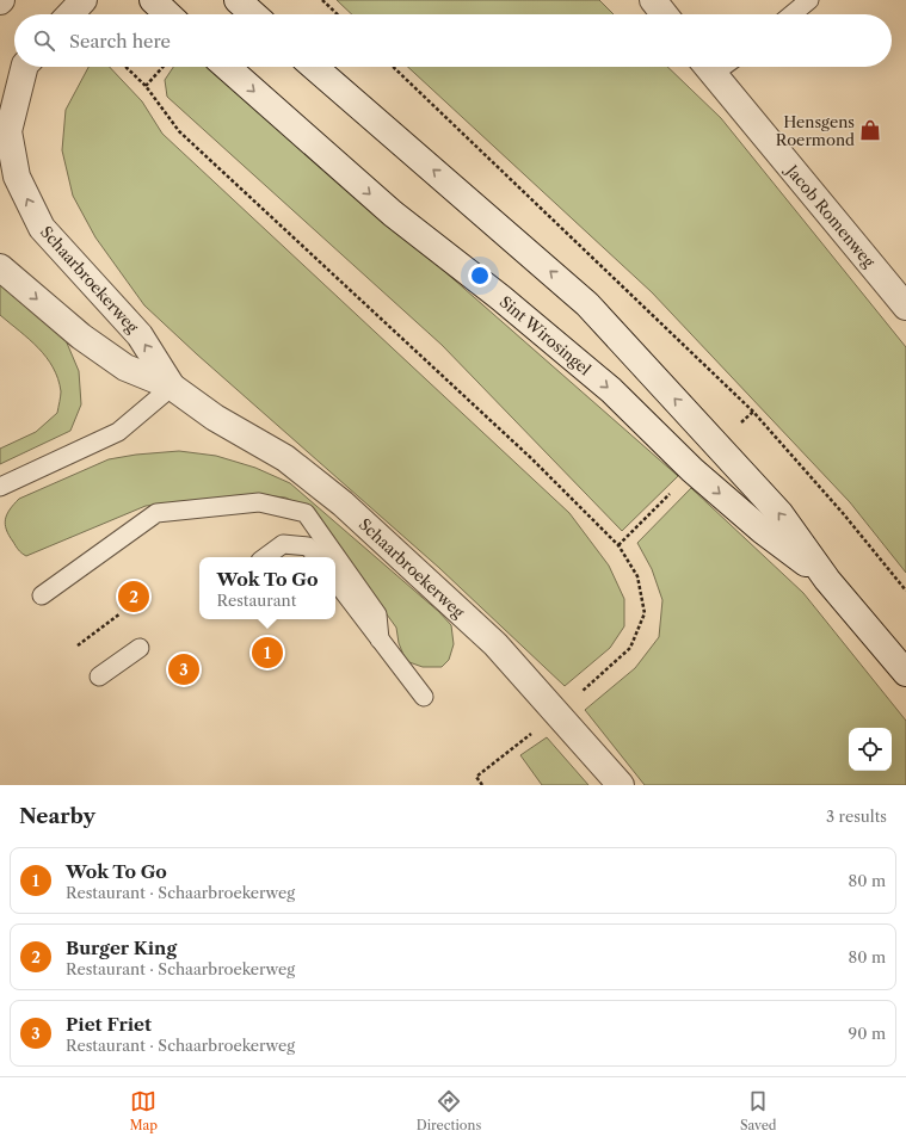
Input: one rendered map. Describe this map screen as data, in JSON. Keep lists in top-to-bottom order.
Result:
{
  "streets": {
    "main road": ["Jacob Romenweg", "Schaarbroekerweg", "Sint Wirosingel"]
  },
  "places": {
    "shop": ["Hensgens Roermond"]
  },
  "page": {
    "search": "Search here",
    "popup": ["Wok To Go", "Restaurant"],
    "pins": ["2", "1", "3"],
    "heading": ["Nearby", "3 results"],
    "list": [
      {
        "mark": "1",
        "name": "Wok To Go",
        "note": "Restaurant · Schaarbroekerweg",
        "value": "80 m"
      },
      {
        "mark": "2",
        "name": "Burger King",
        "note": "Restaurant · Schaarbroekerweg",
        "value": "80 m"
      },
      {
        "mark": "3",
        "name": "Piet Friet",
        "note": "Restaurant · Schaarbroekerweg",
        "value": "90 m"
      }
    ],
    "nav": ["Map", "Directions", "Saved"]
  }
}
